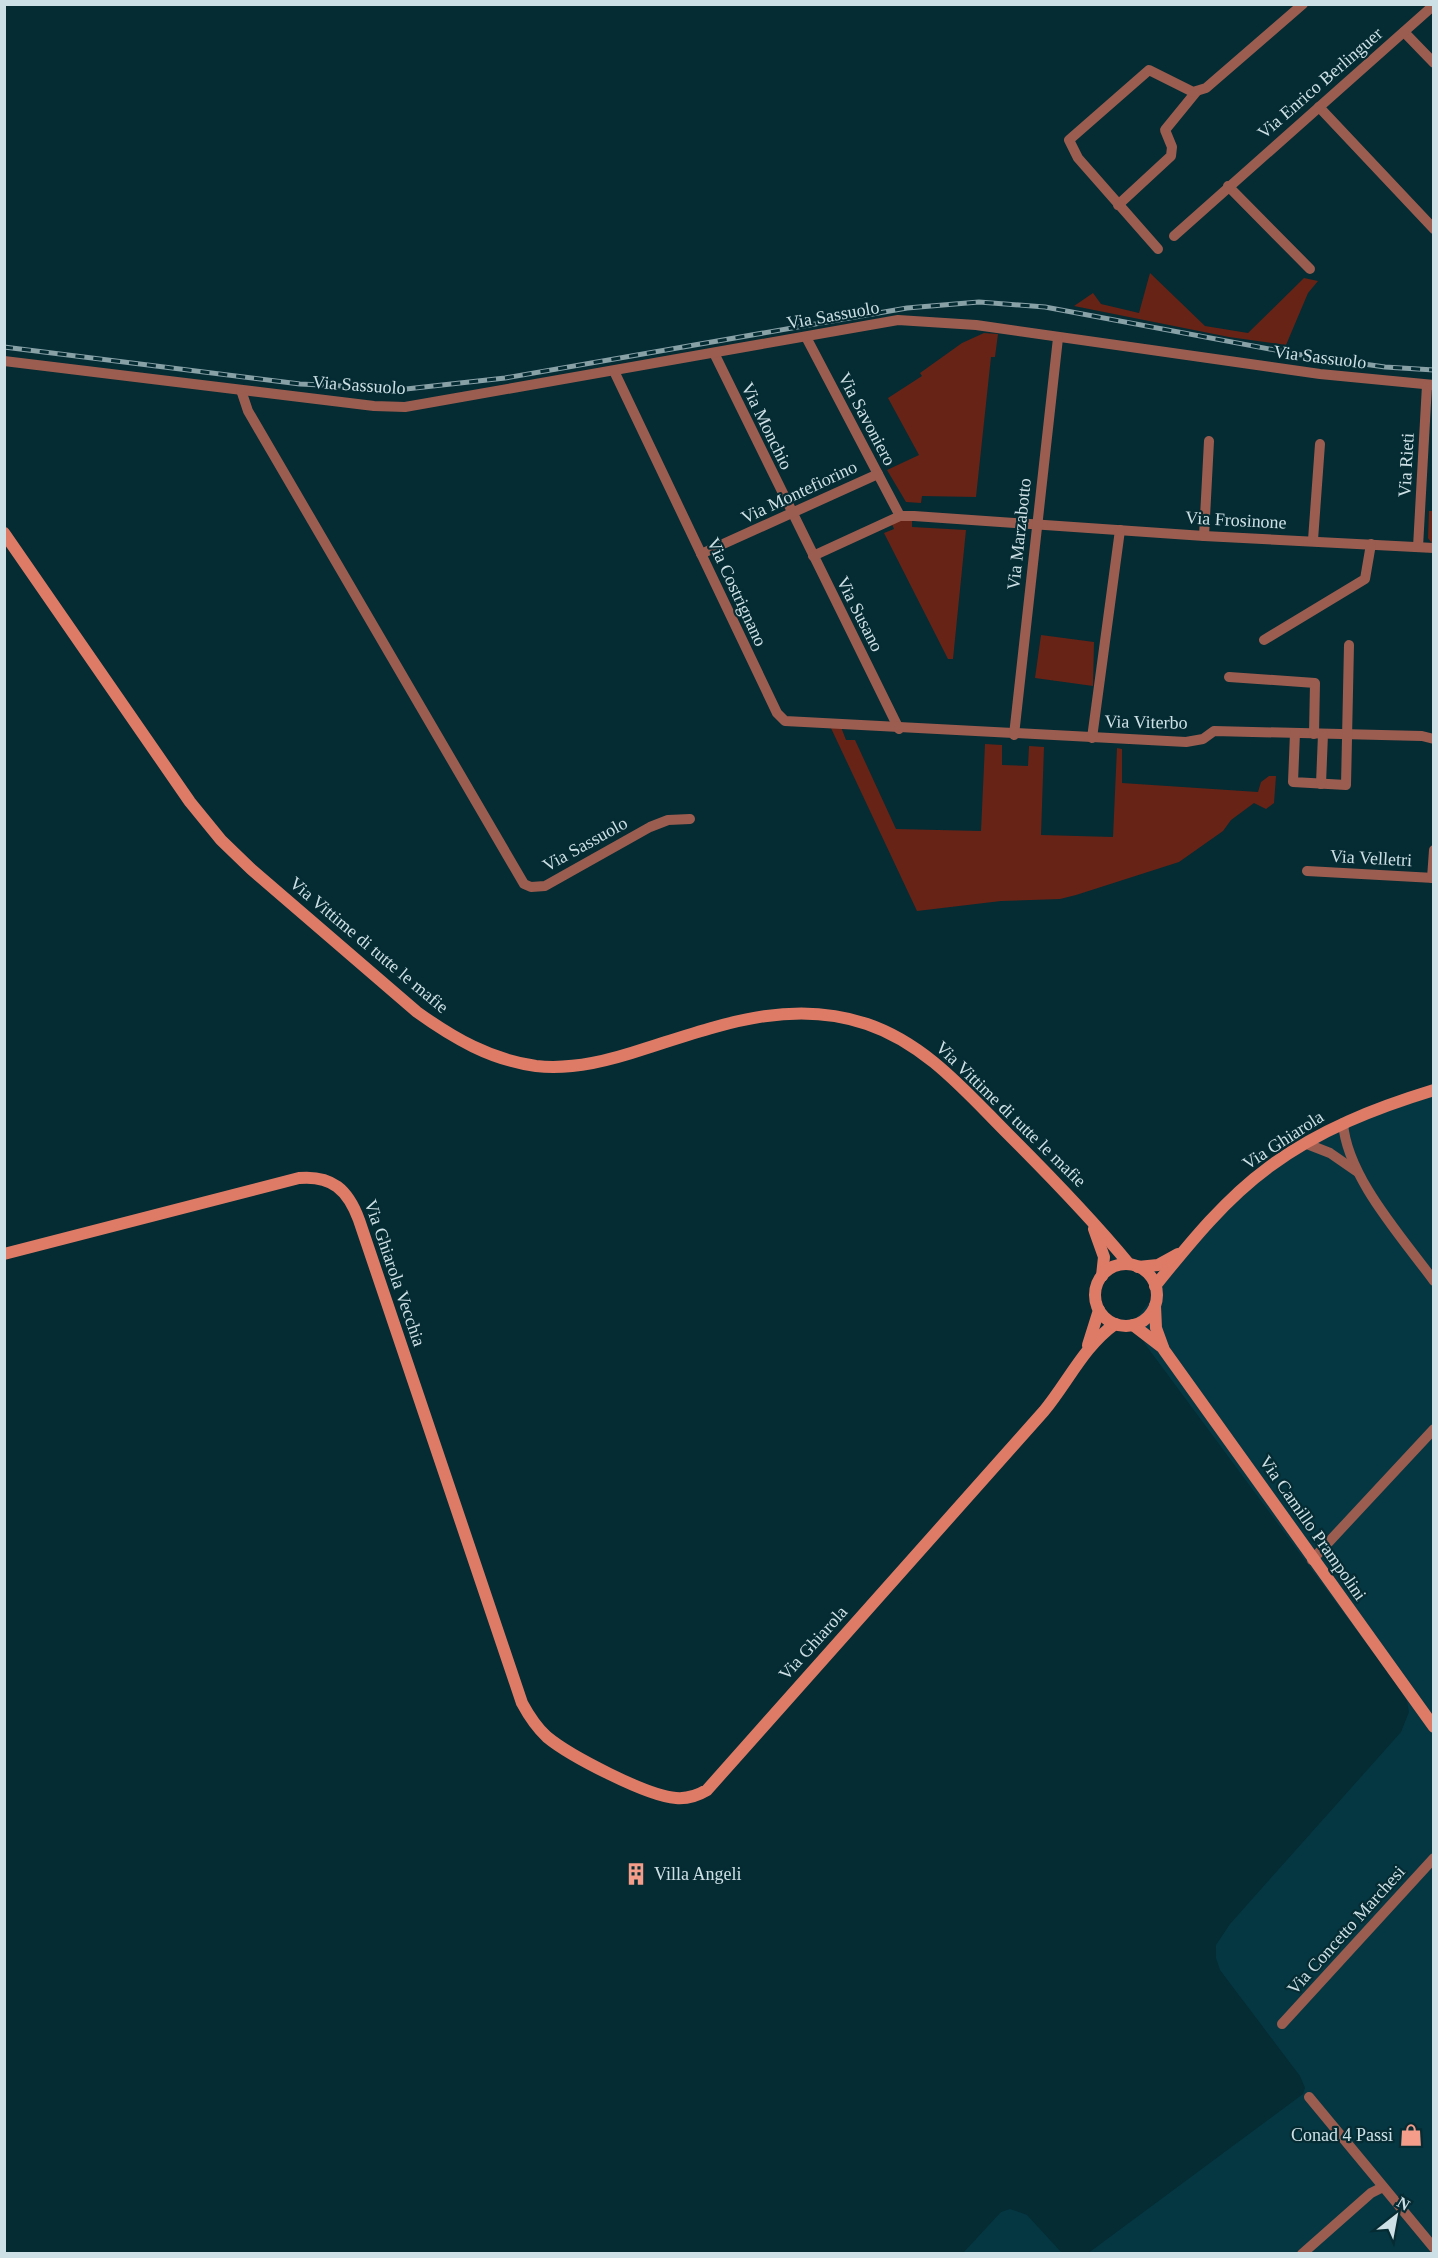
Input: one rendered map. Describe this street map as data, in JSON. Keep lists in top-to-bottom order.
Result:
{
  "streets": {
    "main road": [
      "Via Vittime di tutte le mafie",
      "Via Ghiarola",
      "Via Ghiarola Vecchia",
      "Via Camillo Prampolini"
    ],
    "street": [
      "Via Enrico Berlinguer",
      "Via Sassuolo",
      "Via Savoniero",
      "Via Monchio",
      "Via Rieti",
      "Via Montefiorino",
      "Via Frosinone",
      "Via Marzabotto",
      "Via Costrignano",
      "Via Susano",
      "Via Viterbo",
      "Via Velletri",
      "Via Concetto Marchesi"
    ]
  },
  "crossings": [
    ["Via Sassuolo", "Via Savoniero"],
    ["Via Sassuolo", "Via Monchio"],
    ["Via Sassuolo", "Via Rieti"],
    ["Via Sassuolo", "Via Marzabotto"],
    ["Via Sassuolo", "Via Costrignano"],
    ["Via Savoniero", "Via Montefiorino"],
    ["Via Savoniero", "Via Frosinone"],
    ["Via Monchio", "Via Montefiorino"],
    ["Via Monchio", "Via Susano"],
    ["Via Rieti", "Via Frosinone"],
    ["Via Montefiorino", "Via Costrignano"],
    ["Via Montefiorino", "Via Susano"],
    ["Via Frosinone", "Via Marzabotto"],
    ["Via Marzabotto", "Via Viterbo"],
    ["Via Costrignano", "Via Susano"],
    ["Via Vittime di tutte le mafie", "Via Ghiarola"],
    ["Via Vittime di tutte le mafie", "Via Camillo Prampolini"],
    ["Via Ghiarola", "Via Ghiarola Vecchia"],
    ["Via Ghiarola", "Via Camillo Prampolini"]
  ],
  "places": {
    "building": ["Villa Angeli"],
    "shop": ["Conad 4 Passi"]
  },
  "north": "top right"
}
